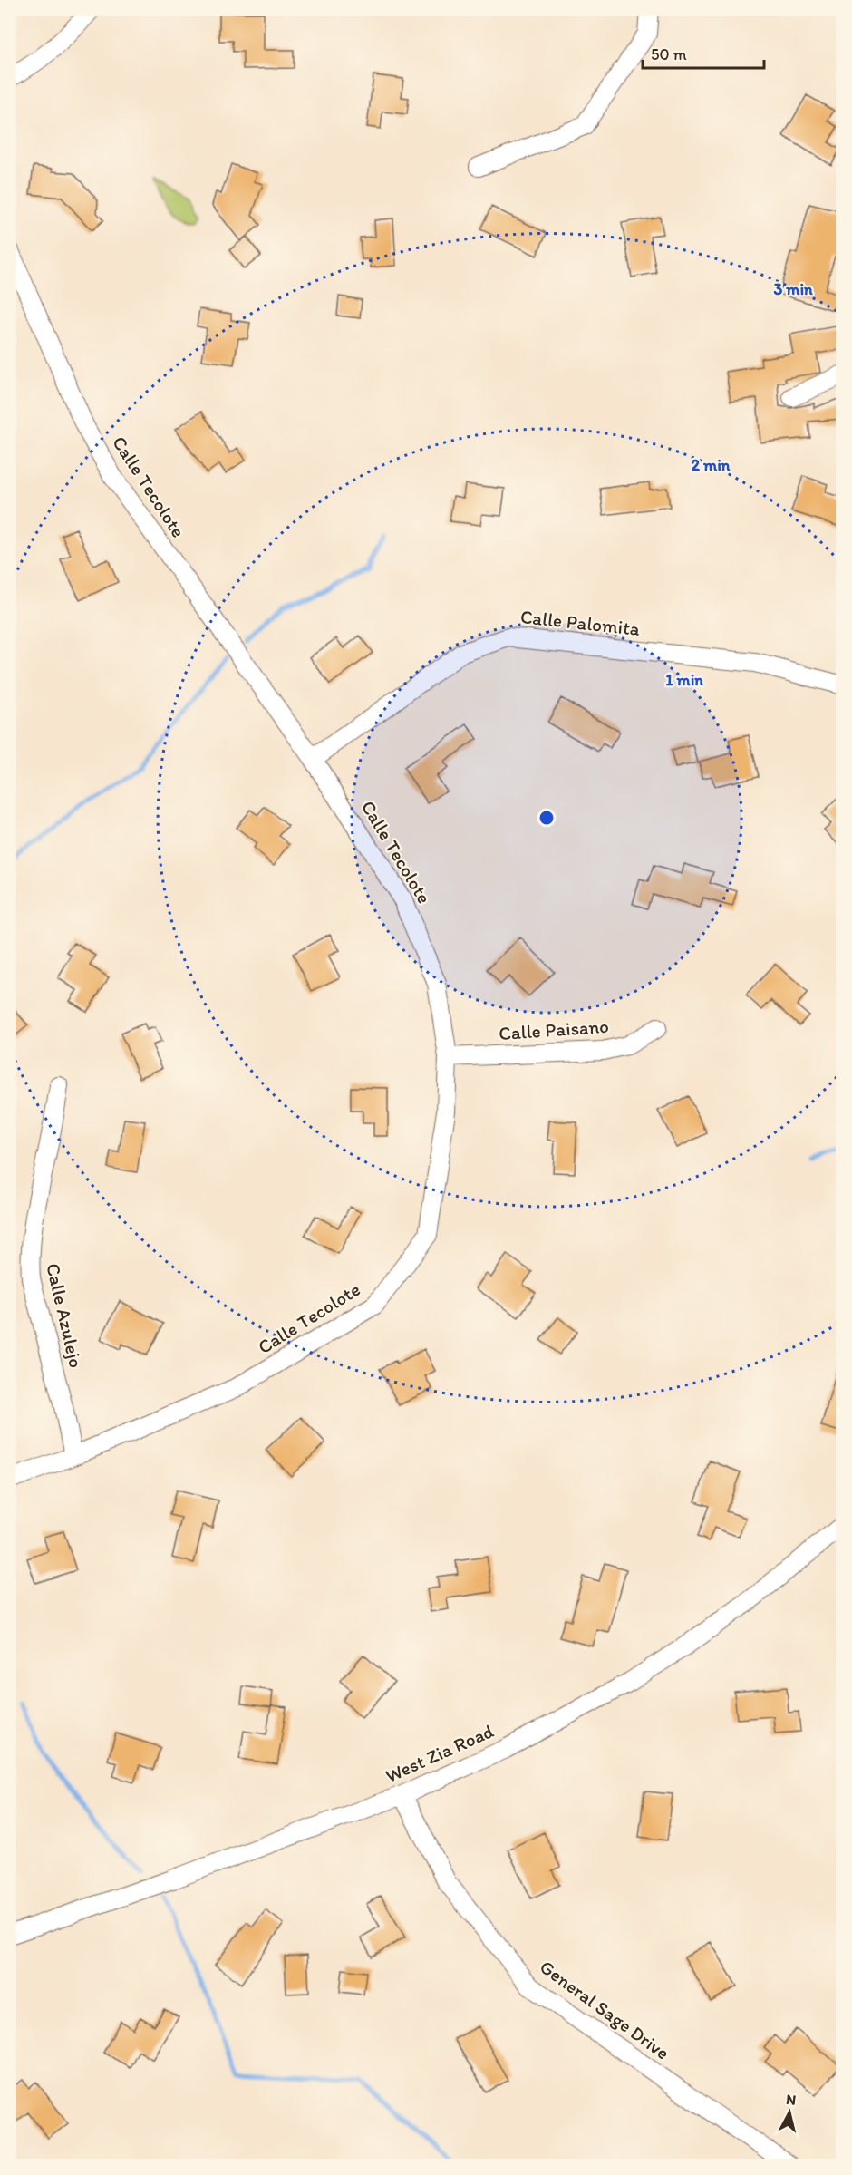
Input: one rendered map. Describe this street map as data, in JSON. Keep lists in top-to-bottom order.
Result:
{
  "streets": {
    "street": [
      "Calle Tecolote",
      "Calle Palomita",
      "Calle Paisano",
      "Calle Azulejo",
      "West Zia Road",
      "General Sage Drive"
    ]
  },
  "crossings": [
    ["Calle Tecolote", "Calle Palomita"],
    ["Calle Tecolote", "Calle Paisano"],
    ["Calle Tecolote", "Calle Azulejo"],
    ["West Zia Road", "General Sage Drive"]
  ],
  "scale_bar": "50 m",
  "north": "top",
  "rings": ["3 min", "2 min", "1 min"]
}
